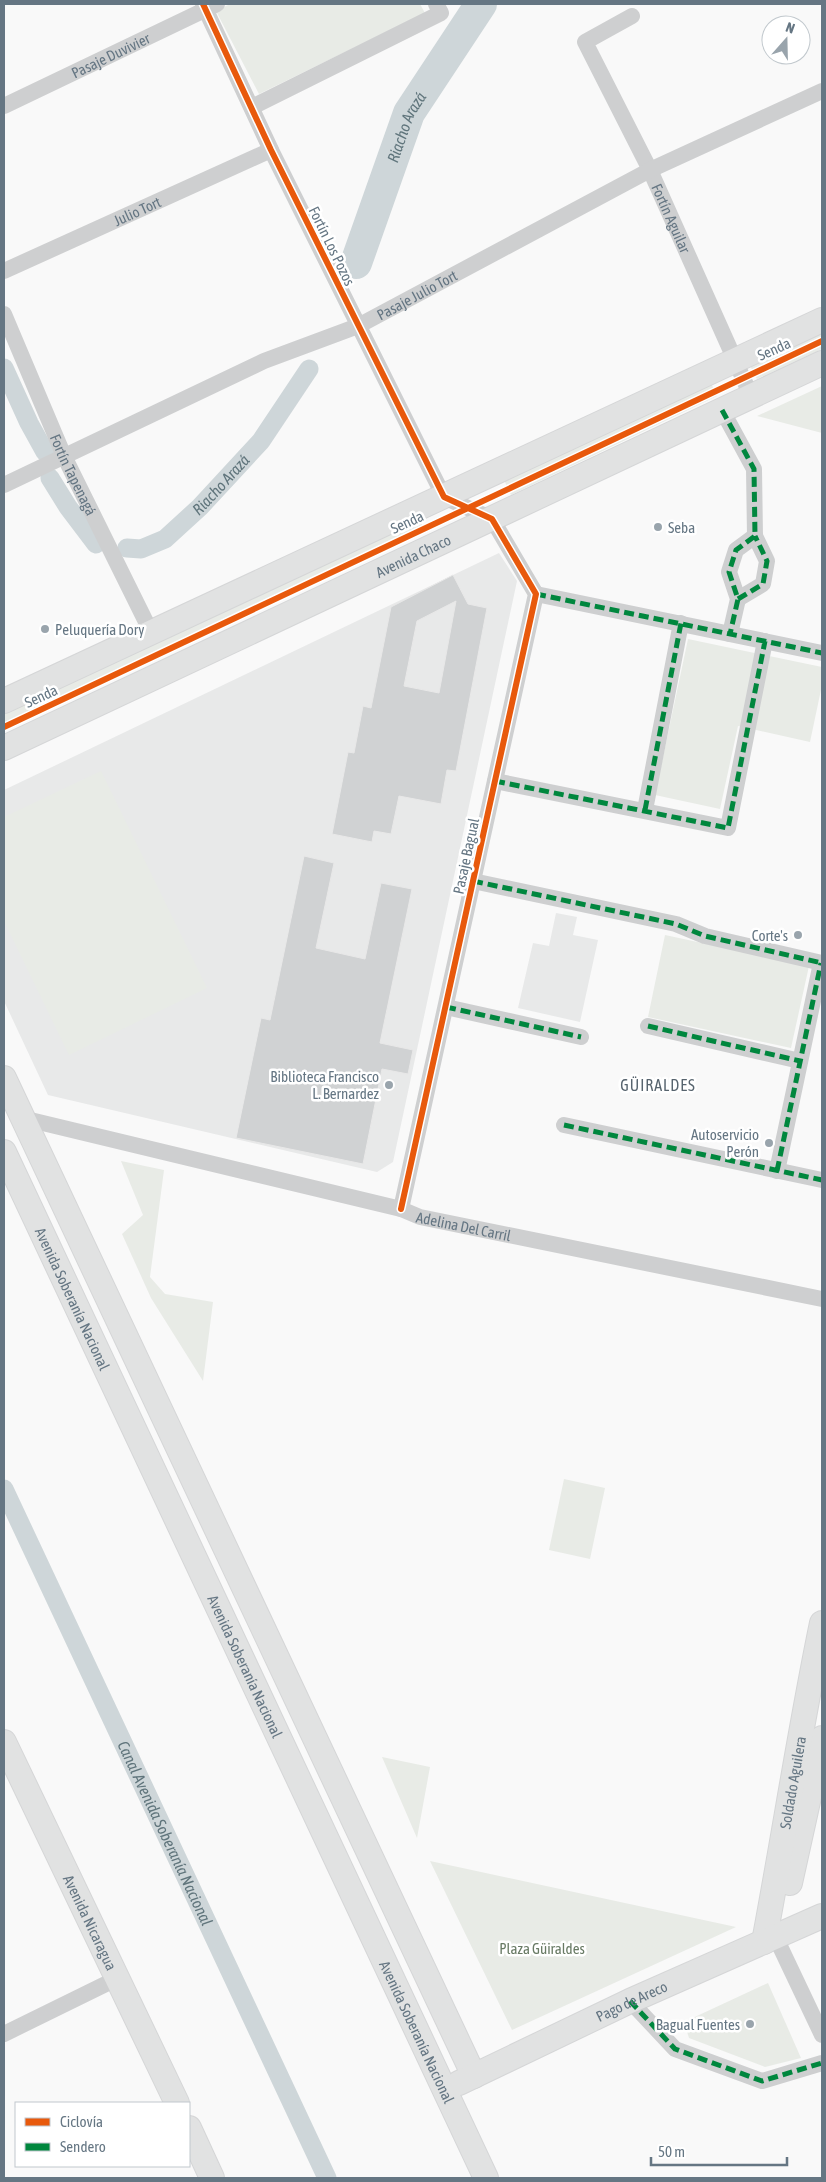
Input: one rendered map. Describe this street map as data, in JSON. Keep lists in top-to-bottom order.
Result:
{
  "streets": {
    "main road": [
      "Avenida Chaco",
      "Avenida Soberanía Nacional",
      "Soldado Aguilera",
      "Avenida Nicaragua",
      "Pago de Areco"
    ],
    "street": [
      "Pasaje Duvivier",
      "Julio Tort",
      "Fortín Aguilar",
      "Fortín Los Pozos",
      "Pasaje Julio Tort",
      "Fortín Tapenagá",
      "Pasaje Bagual",
      "Adelina Del Carril"
    ],
    "cycle path": ["Senda"]
  },
  "crossings": [
    ["Pasaje Duvivier", "Fortín Los Pozos"],
    ["Julio Tort", "Fortín Los Pozos"],
    ["Fortín Aguilar", "Pasaje Julio Tort"],
    ["Fortín Aguilar", "Avenida Chaco"],
    ["Fortín Los Pozos", "Pasaje Julio Tort"],
    ["Pasaje Julio Tort", "Fortín Tapenagá"],
    ["Pasaje Bagual", "Adelina Del Carril"],
    ["Adelina Del Carril", "Avenida Soberanía Nacional"],
    ["Avenida Soberanía Nacional", "Pago de Areco"],
    ["Soldado Aguilera", "Pago de Areco"]
  ],
  "districts": ["GÜIRALDES"],
  "water": ["Riacho Arazá", "Canal Avenida Soberanía Nacional"],
  "parks": ["Plaza Güiraldes"],
  "places": [
    "Seba",
    "Peluquería Dory",
    "Corte's",
    "Biblioteca Francisco L. Bernardez",
    "Autoservicio Perón",
    "Bagual Fuentes"
  ],
  "legend": ["Ciclovía", "Sendero"],
  "scale_bar": "50 m",
  "north": "top"
}
